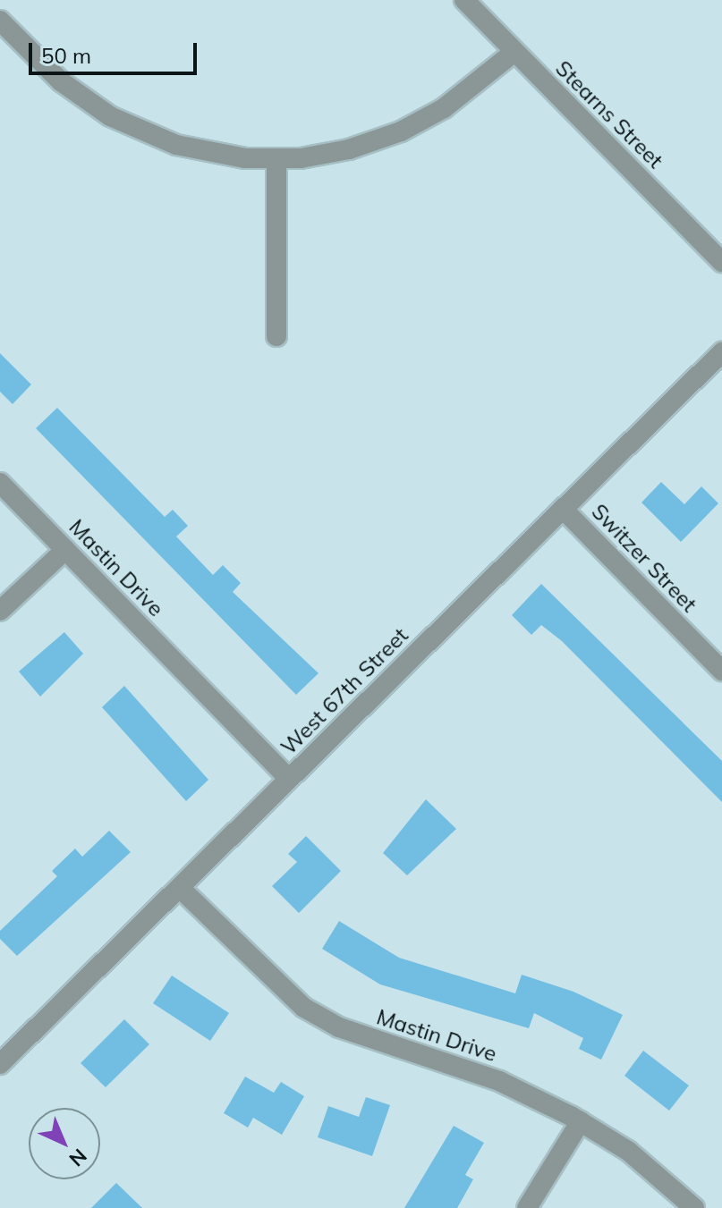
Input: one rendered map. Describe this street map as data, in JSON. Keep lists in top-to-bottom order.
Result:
{
  "streets": {
    "street": [
      "Stearns Street",
      "Switzer Street",
      "Mastin Drive",
      "West 67th Street"
    ]
  },
  "crossings": [
    ["Switzer Street", "West 67th Street"],
    ["Mastin Drive", "West 67th Street"]
  ],
  "scale_bar": "50 m",
  "north": "bottom right"
}
